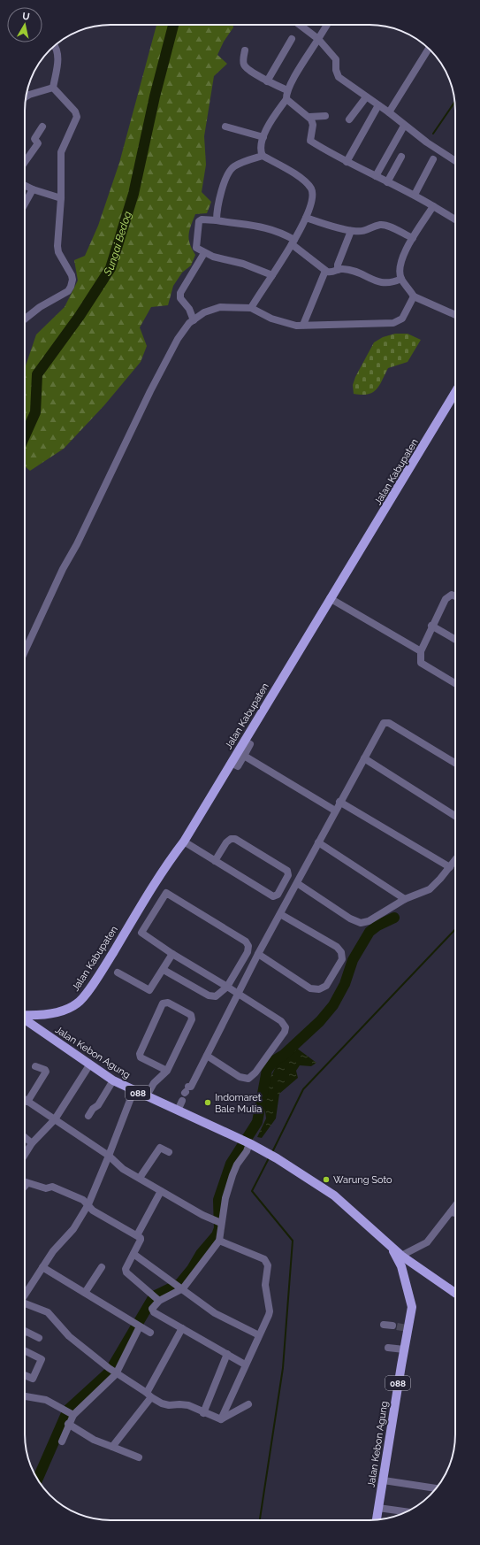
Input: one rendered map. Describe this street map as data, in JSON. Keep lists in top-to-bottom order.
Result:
{
  "streets": {
    "main road": ["Jalan Kabupaten", "Jalan Kebon Agung", "088"]
  },
  "water": ["Sungai Bedog"],
  "places": ["Indomaret Bale Mulia", "Warung Soto"],
  "north": "top"
}
